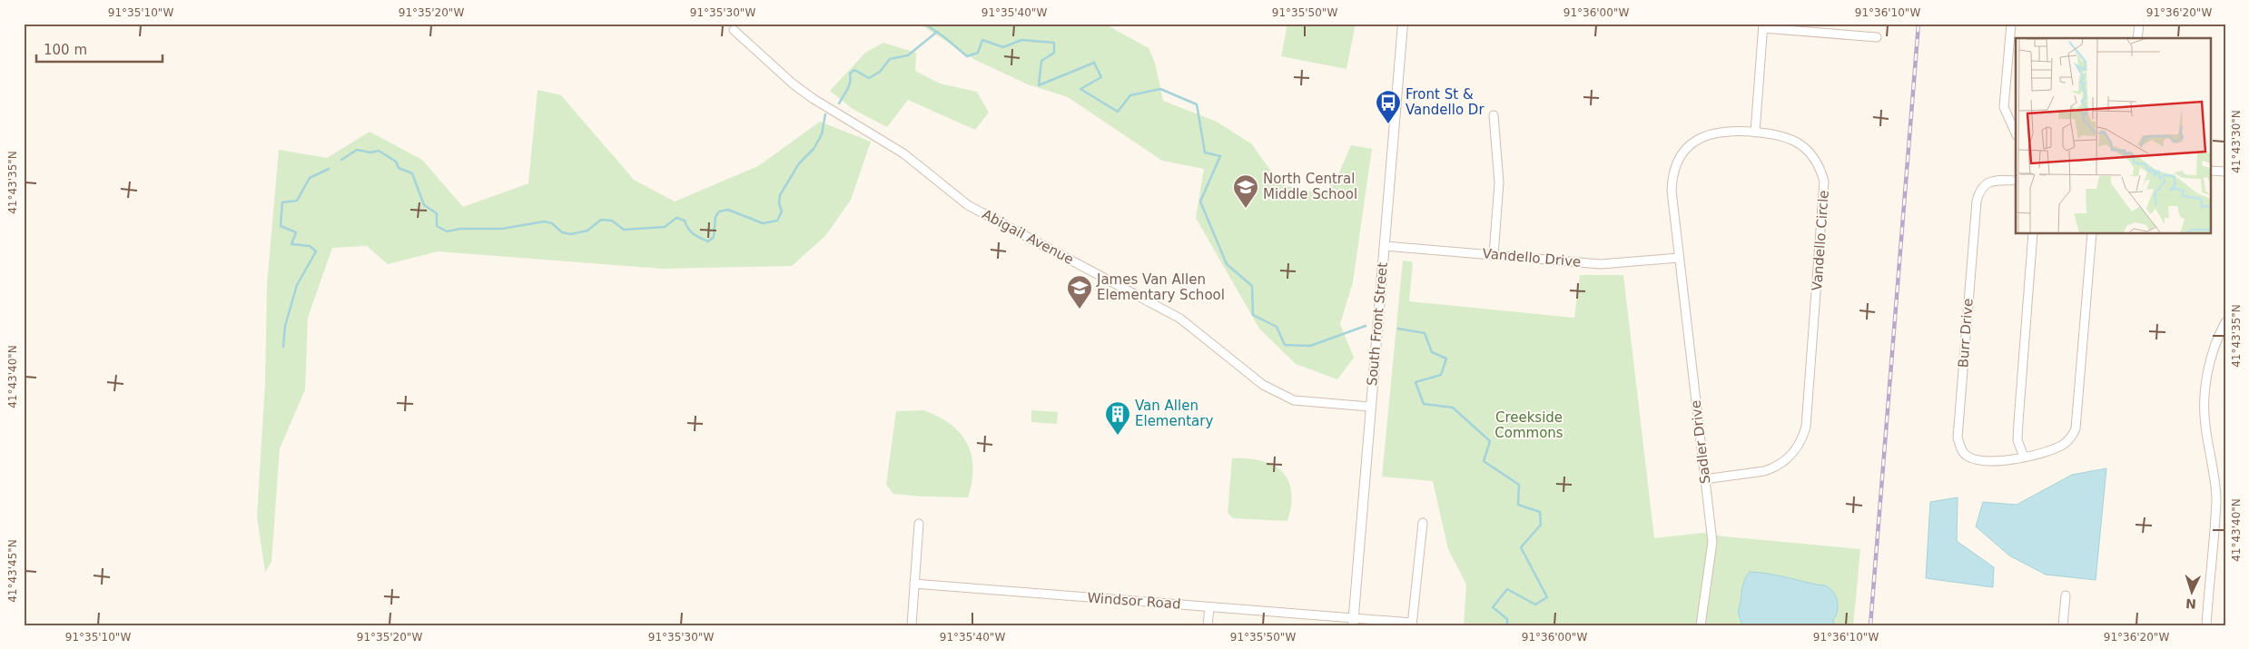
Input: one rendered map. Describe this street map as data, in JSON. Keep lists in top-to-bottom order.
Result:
{
  "streets": {
    "street": [
      "Abigail Avenue",
      "Vandello Circle",
      "Vandello Drive",
      "South Front Street",
      "Burr Drive",
      "Sadler Drive",
      "Windsor Road"
    ]
  },
  "crossings": [
    ["Abigail Avenue", "South Front Street"],
    ["Vandello Circle", "Vandello Drive"],
    ["Vandello Circle", "Sadler Drive"],
    ["Vandello Drive", "South Front Street"],
    ["Vandello Drive", "Sadler Drive"],
    ["South Front Street", "Windsor Road"]
  ],
  "parks": ["Creekside Commons"],
  "places": {
    "bus stop": ["Front St & Vandello Dr"],
    "school or university": ["North Central Middle School", "James Van Allen Elementary School"],
    "building": ["Van Allen Elementary"]
  },
  "scale_bar": "100 m",
  "north": "bottom",
  "coordinates": [
    "91°35'10\"W",
    "91°35'20\"W",
    "91°35'30\"W",
    "91°35'40\"W",
    "91°35'50\"W",
    "91°36'00\"W",
    "91°36'10\"W",
    "91°36'20\"W",
    "41°43'30\"N",
    "41°43'35\"N",
    "41°43'40\"N",
    "41°43'45\"N"
  ]
}
